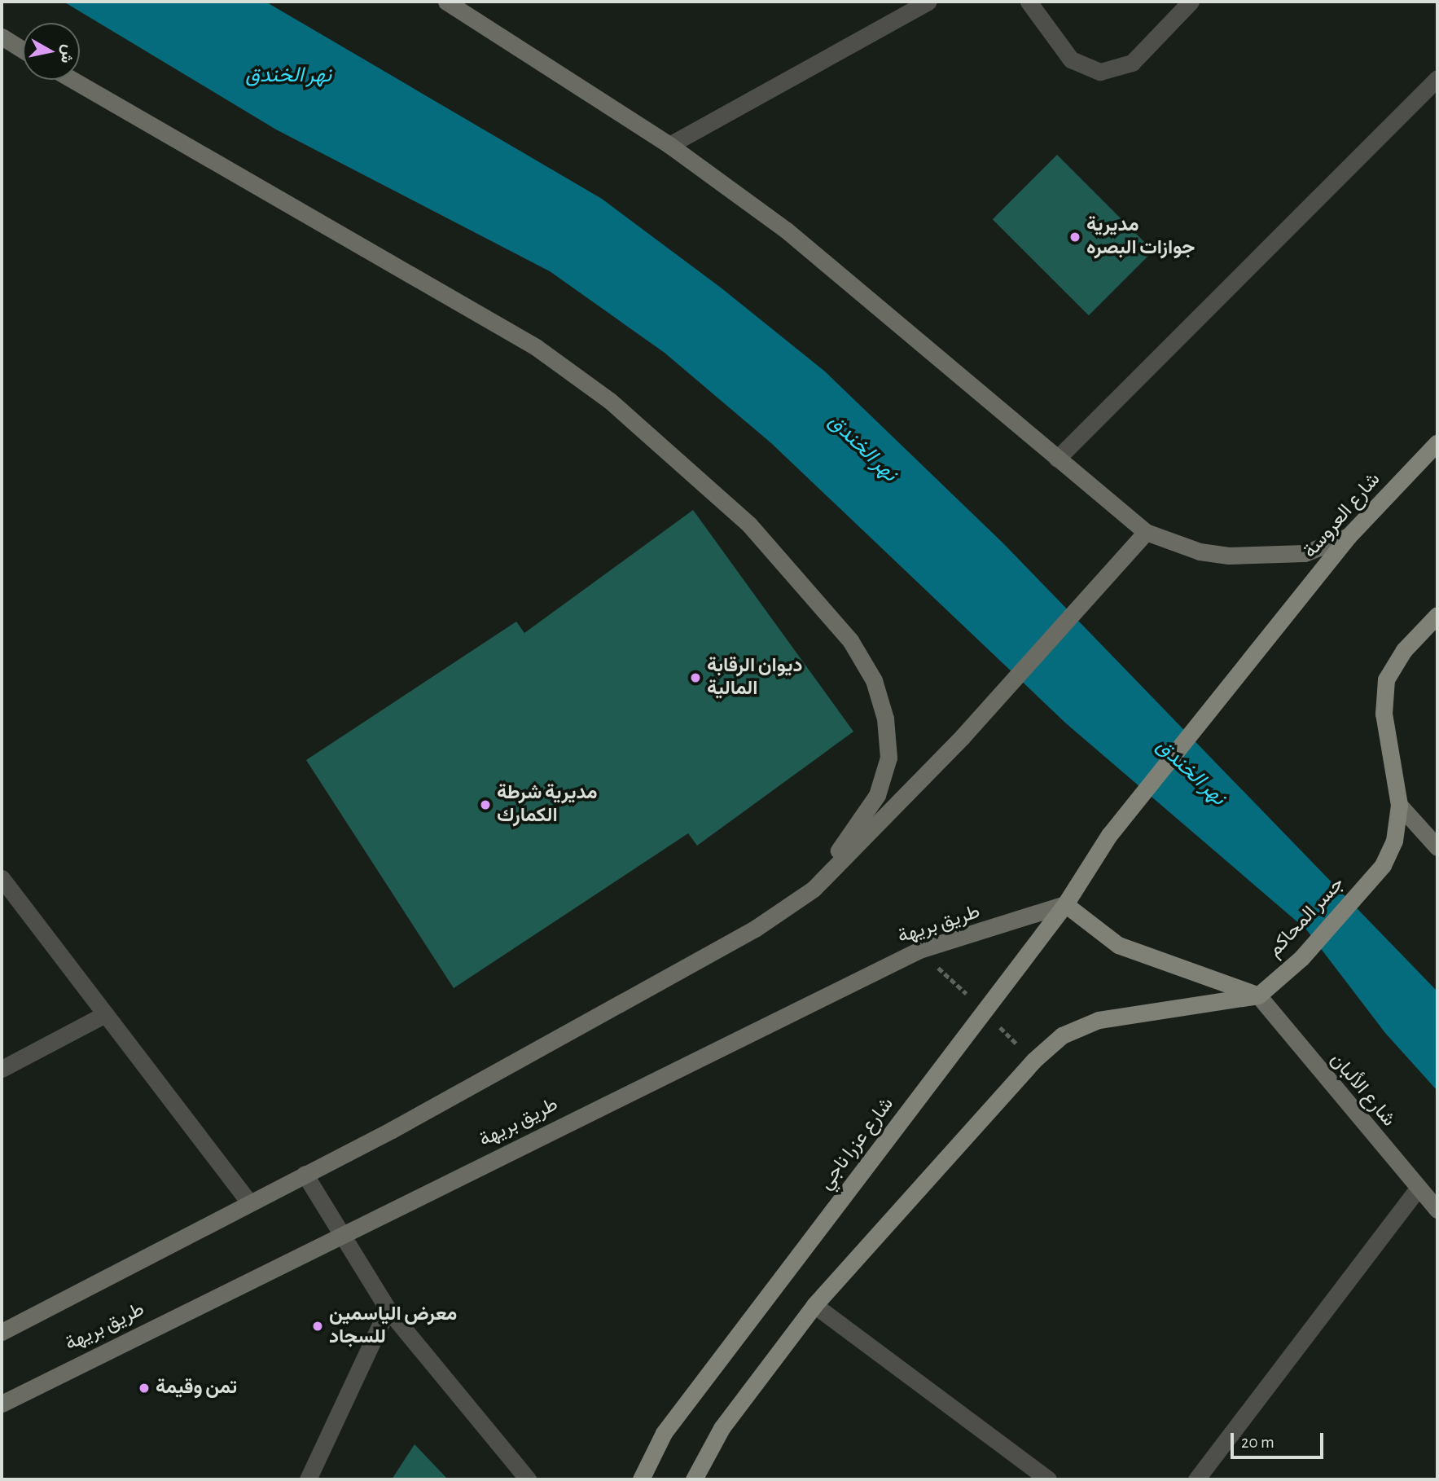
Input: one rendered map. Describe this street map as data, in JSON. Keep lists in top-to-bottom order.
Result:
{
  "streets": {
    "main road": [
      "شارع العروسة",
      "جسر المحاكم",
      "طريق بريهة",
      "شارع الألبان",
      "شارع عزرا ناجي"
    ]
  },
  "crossings": [
    ["شارع العروسة", "شارع عزرا ناجي"],
    ["جسر المحاكم", "شارع الألبان"],
    ["طريق بريهة", "شارع عزرا ناجي"]
  ],
  "water": ["نهر الخندق"],
  "places": [
    "مديرية جوازات البصره",
    "ديوان الرقابة المالية",
    "مديرية شرطة الكمارك",
    "معرض الياسمين للسجاد",
    "تمن وقيمة"
  ],
  "scale_bar": "20 m",
  "north": "right"
}
